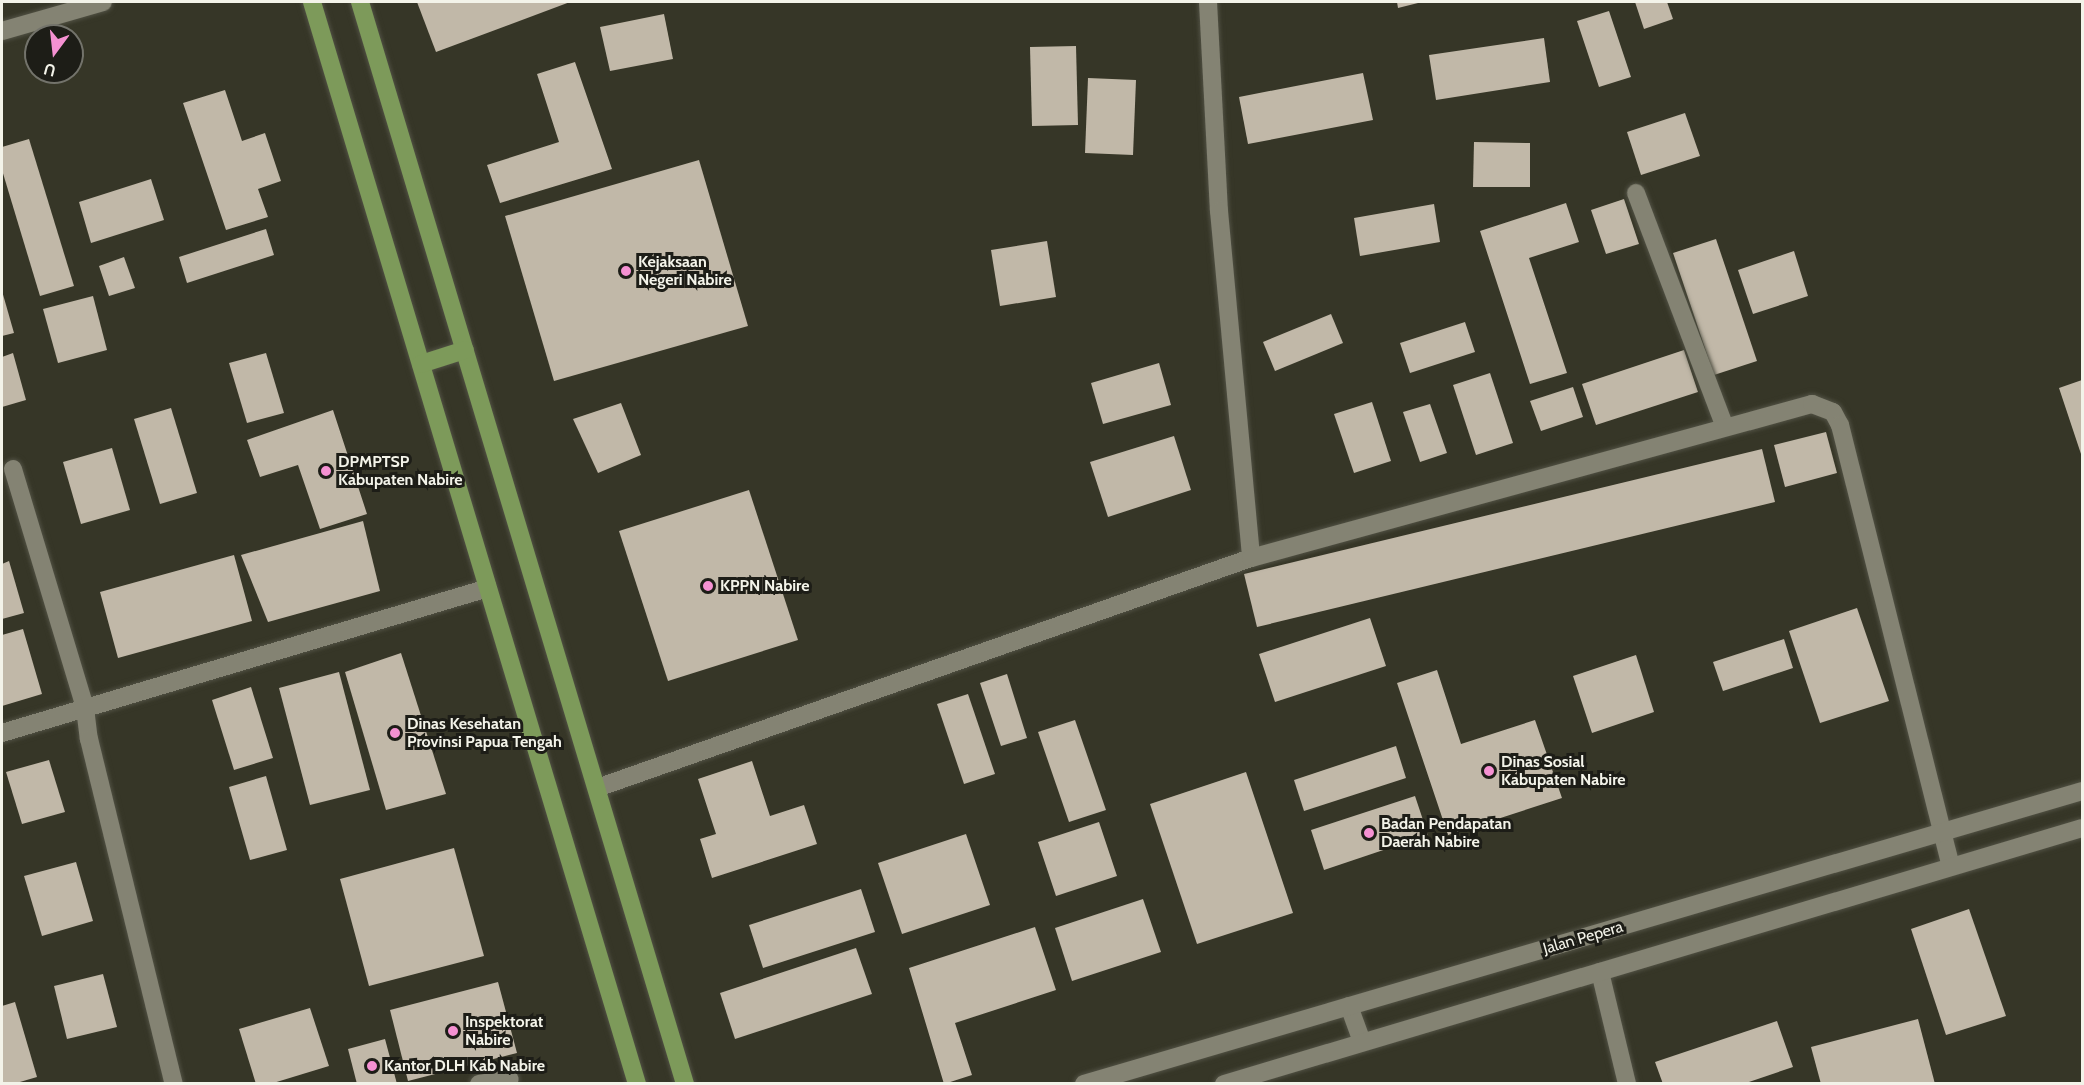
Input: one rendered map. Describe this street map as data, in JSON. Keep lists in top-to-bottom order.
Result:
{
  "streets": {
    "street": ["Jalan Pepera"]
  },
  "places": [
    "Kejaksaan Negeri Nabire",
    "DPMPTSP Kabupaten Nabire",
    "KPPN Nabire",
    "Dinas Kesehatan Provinsi Papua Tengah",
    "Dinas Sosial Kabupaten Nabire",
    "Badan Pendapatan Daerah Nabire",
    "Inspektorat Nabire",
    "Kantor DLH Kab Nabire"
  ],
  "north": "bottom"
}
